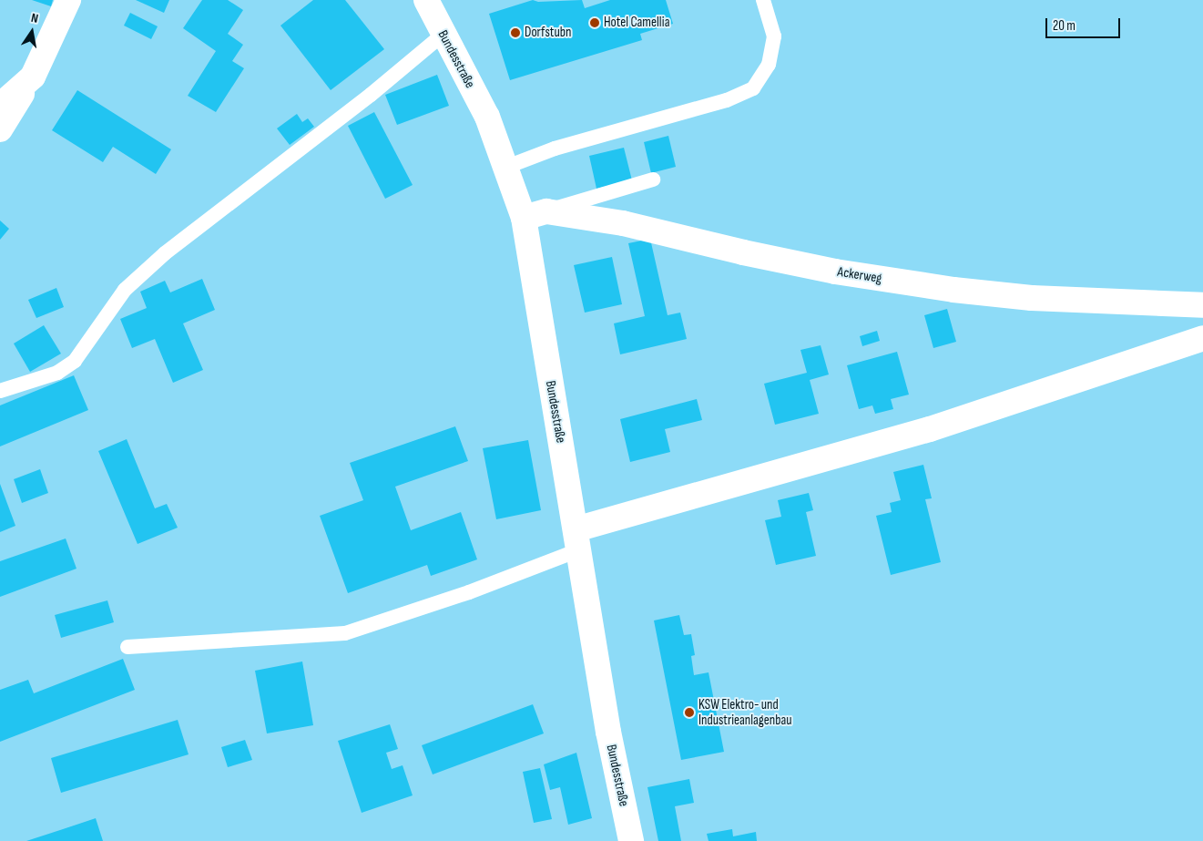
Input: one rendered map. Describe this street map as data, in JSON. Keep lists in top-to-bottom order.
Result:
{
  "streets": {
    "street": ["Bundesstraße", "Ackerweg"]
  },
  "crossings": [
    ["Bundesstraße", "Ackerweg"]
  ],
  "places": ["Hotel Camellia", "Dorfstubn", "KSW Elektro- und Industrieanlagenbau"],
  "scale_bar": "20 m",
  "north": "top"
}
